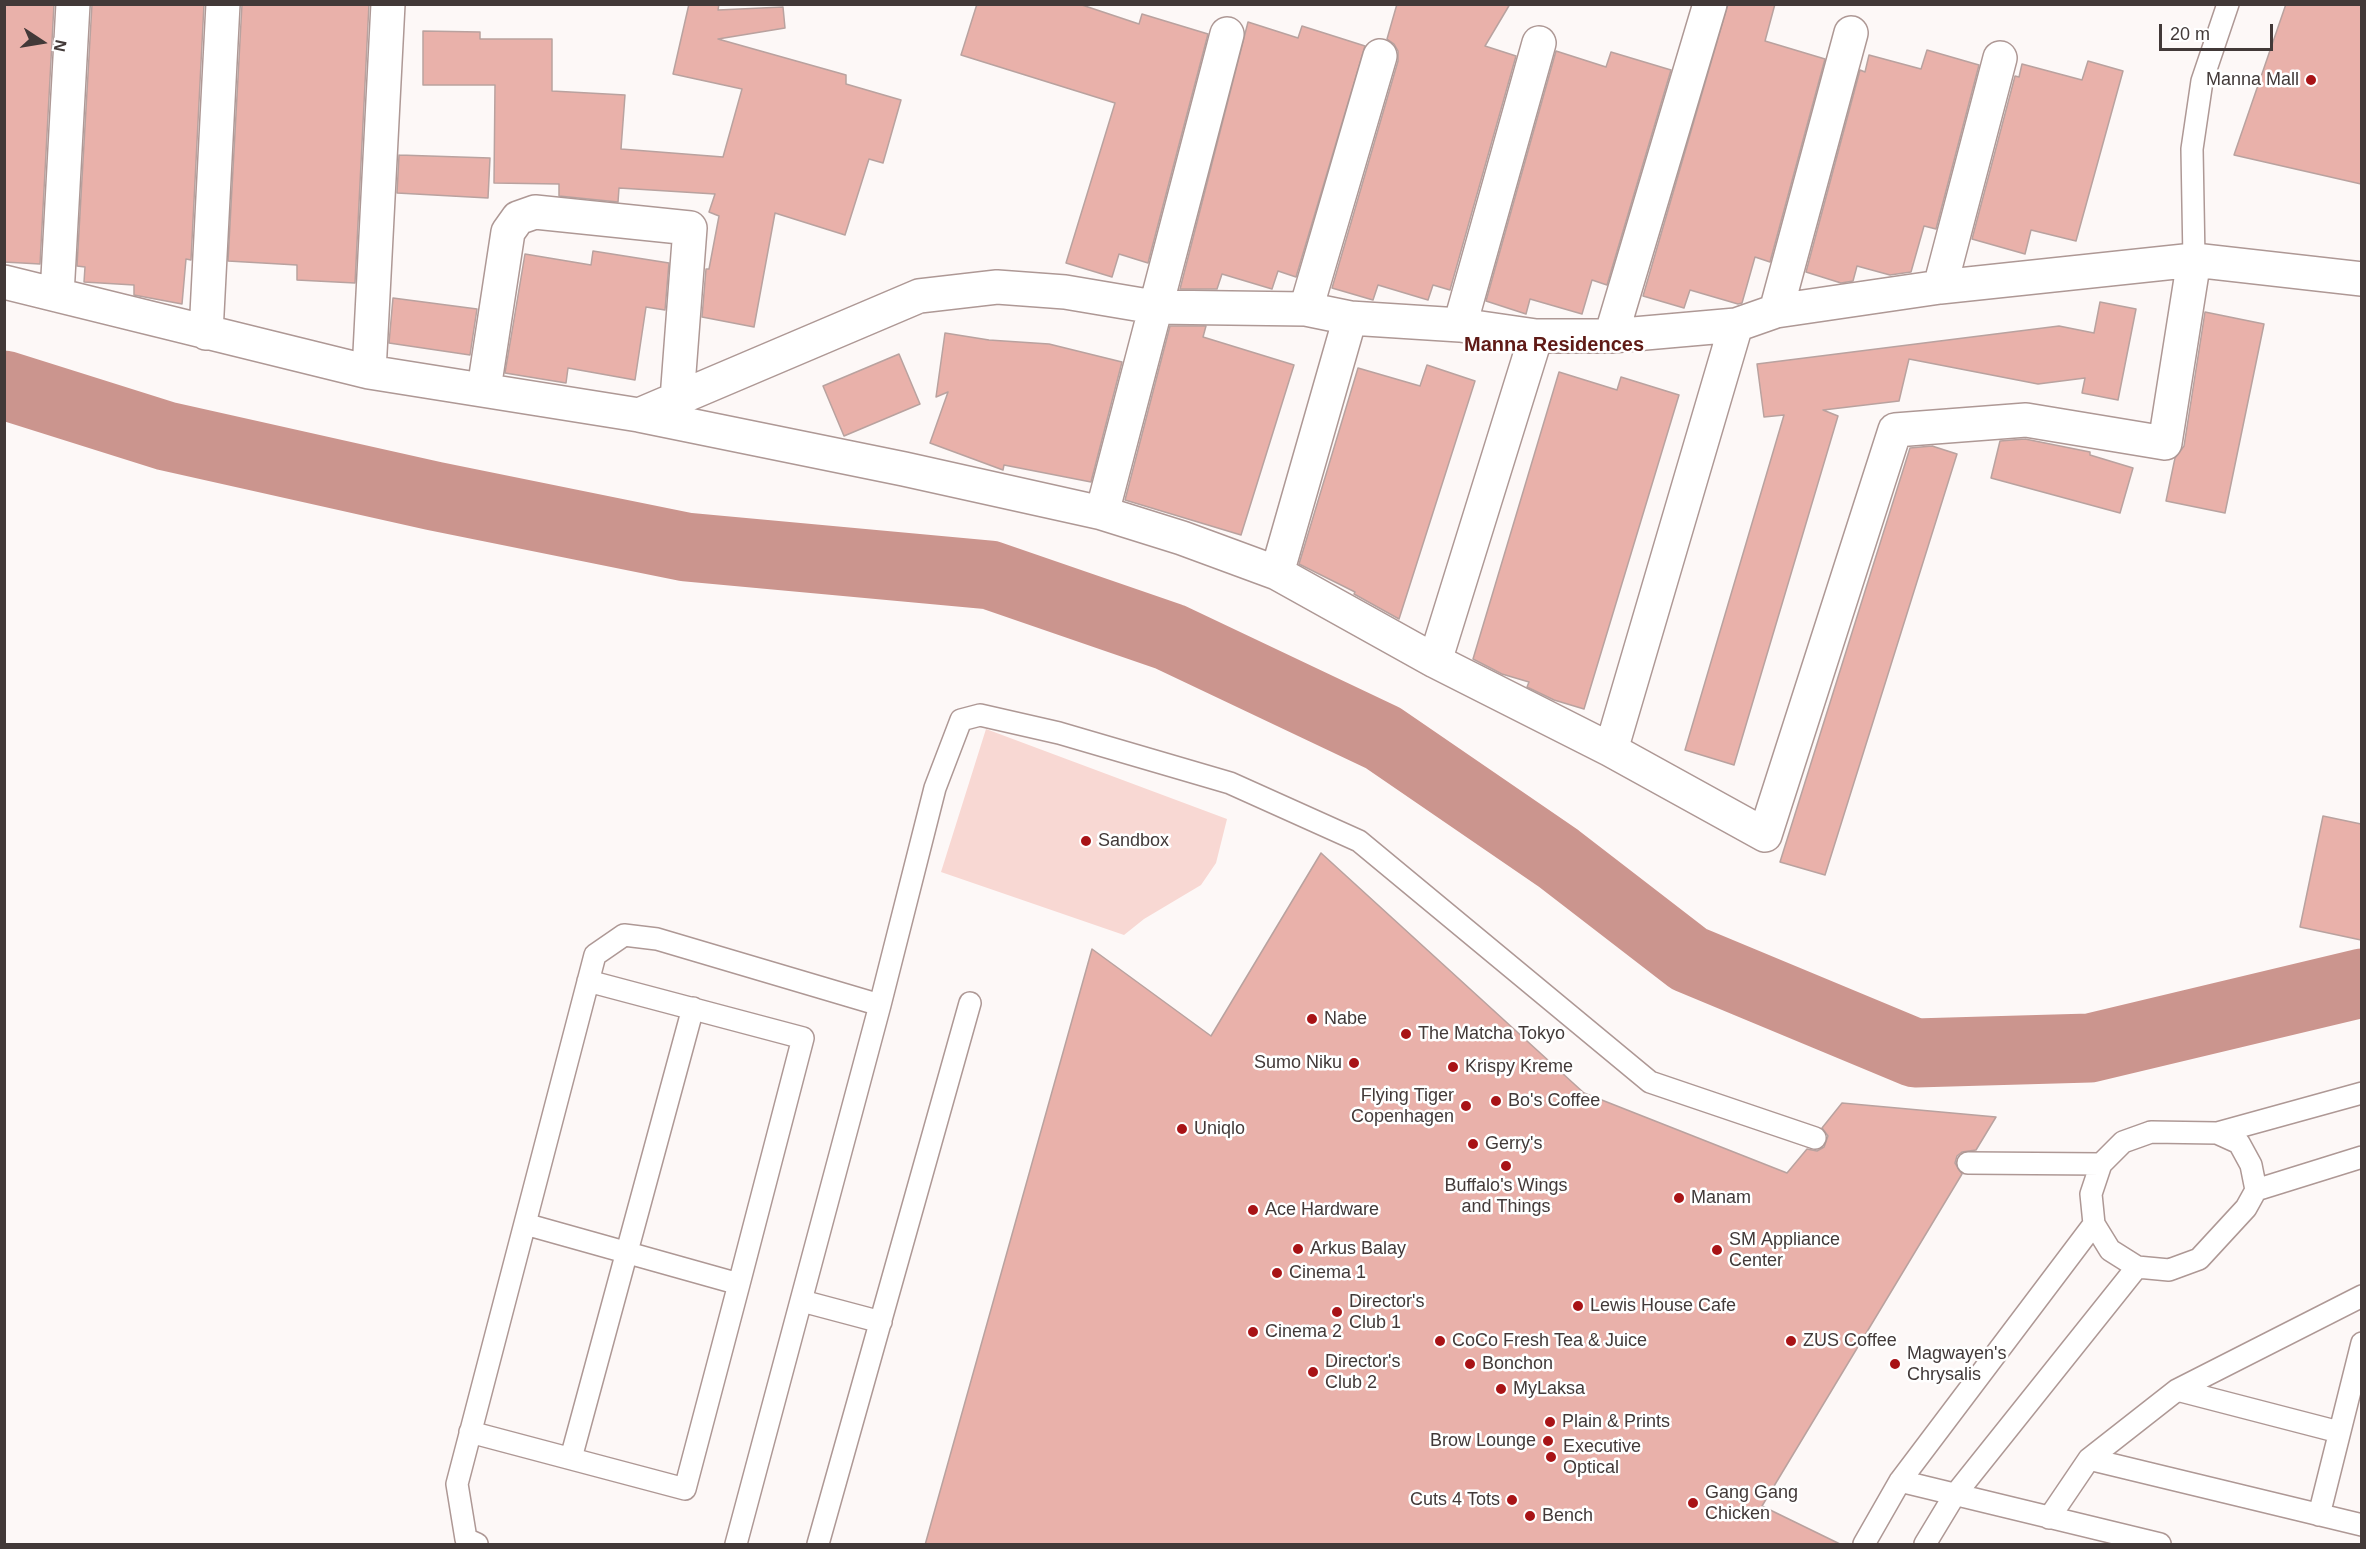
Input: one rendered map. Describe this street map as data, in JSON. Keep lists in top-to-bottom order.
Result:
{
  "districts": ["Manna Residences"],
  "places": [
    "Manna Mall",
    "Sandbox",
    "Nabe",
    "The Matcha Tokyo",
    "Sumo Niku",
    "Krispy Kreme",
    "Bo's Coffee",
    "Flying Tiger Copenhagen",
    "Uniqlo",
    "Gerry's",
    "Buffalo's Wings and Things",
    "Manam",
    "Ace Hardware",
    "Arkus Balay",
    "SM Appliance Center",
    "Cinema 1",
    "Lewis House Cafe",
    "Director's Club 1",
    "Cinema 2",
    "CoCo Fresh Tea & Juice",
    "ZUS Coffee",
    "Bonchon",
    "Magwayen's Chrysalis",
    "Director's Club 2",
    "MyLaksa",
    "Plain & Prints",
    "Brow Lounge",
    "Executive Optical",
    "Cuts 4 Tots",
    "Gang Gang Chicken",
    "Bench"
  ],
  "scale_bar": "20 m",
  "north": "right"
}
